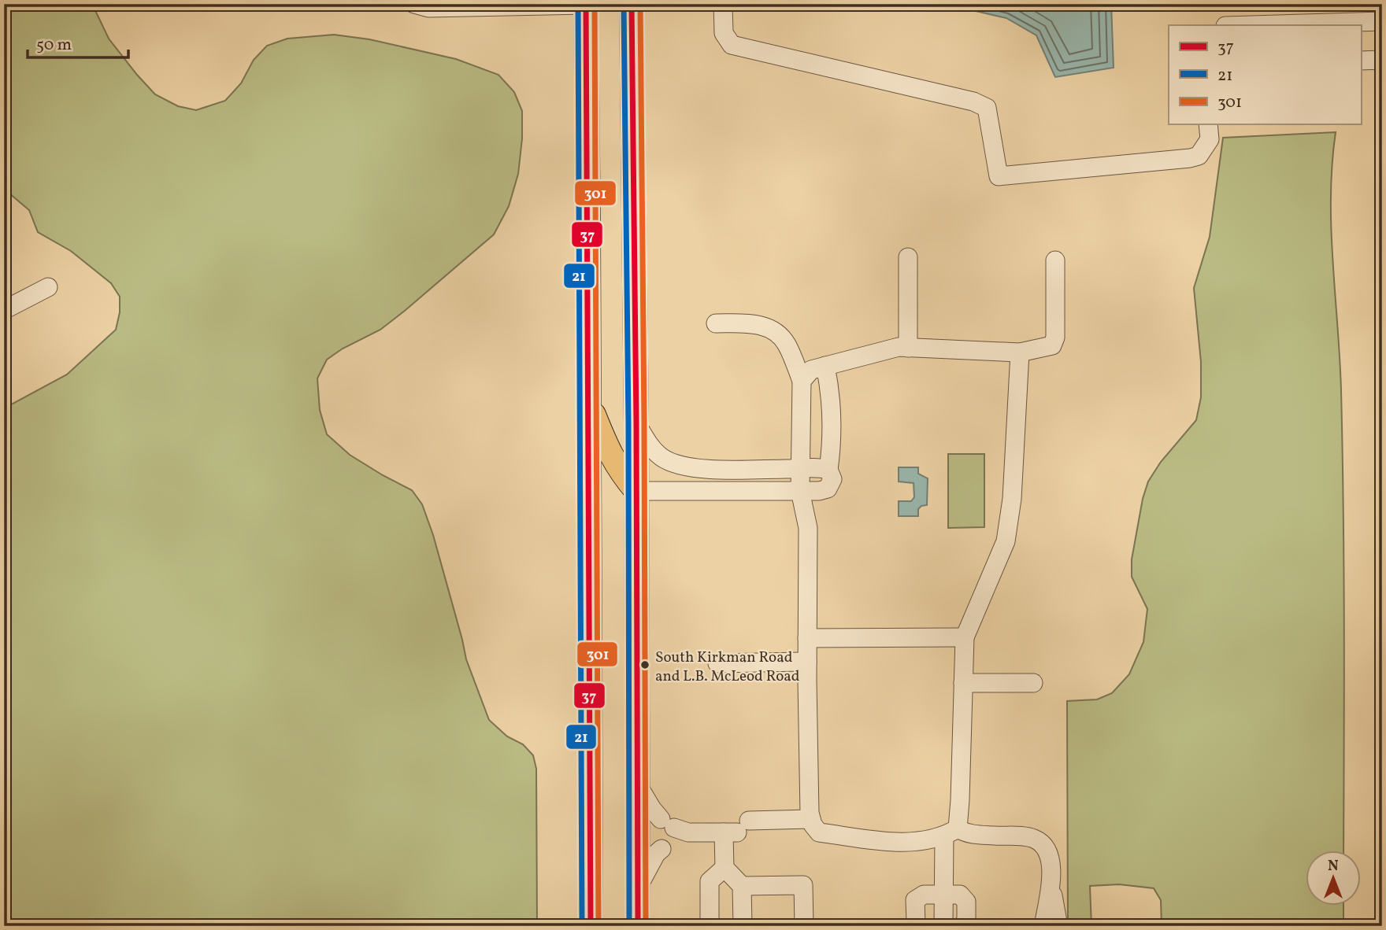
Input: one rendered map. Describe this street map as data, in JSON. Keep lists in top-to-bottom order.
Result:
{
  "places": ["South Kirkman Road and L.B. McLeod Road"],
  "lines": ["transit line 37", "transit line 21", "transit line 301"],
  "legend": ["37", "21", "301"],
  "scale_bar": "50 m",
  "north": "top"
}
